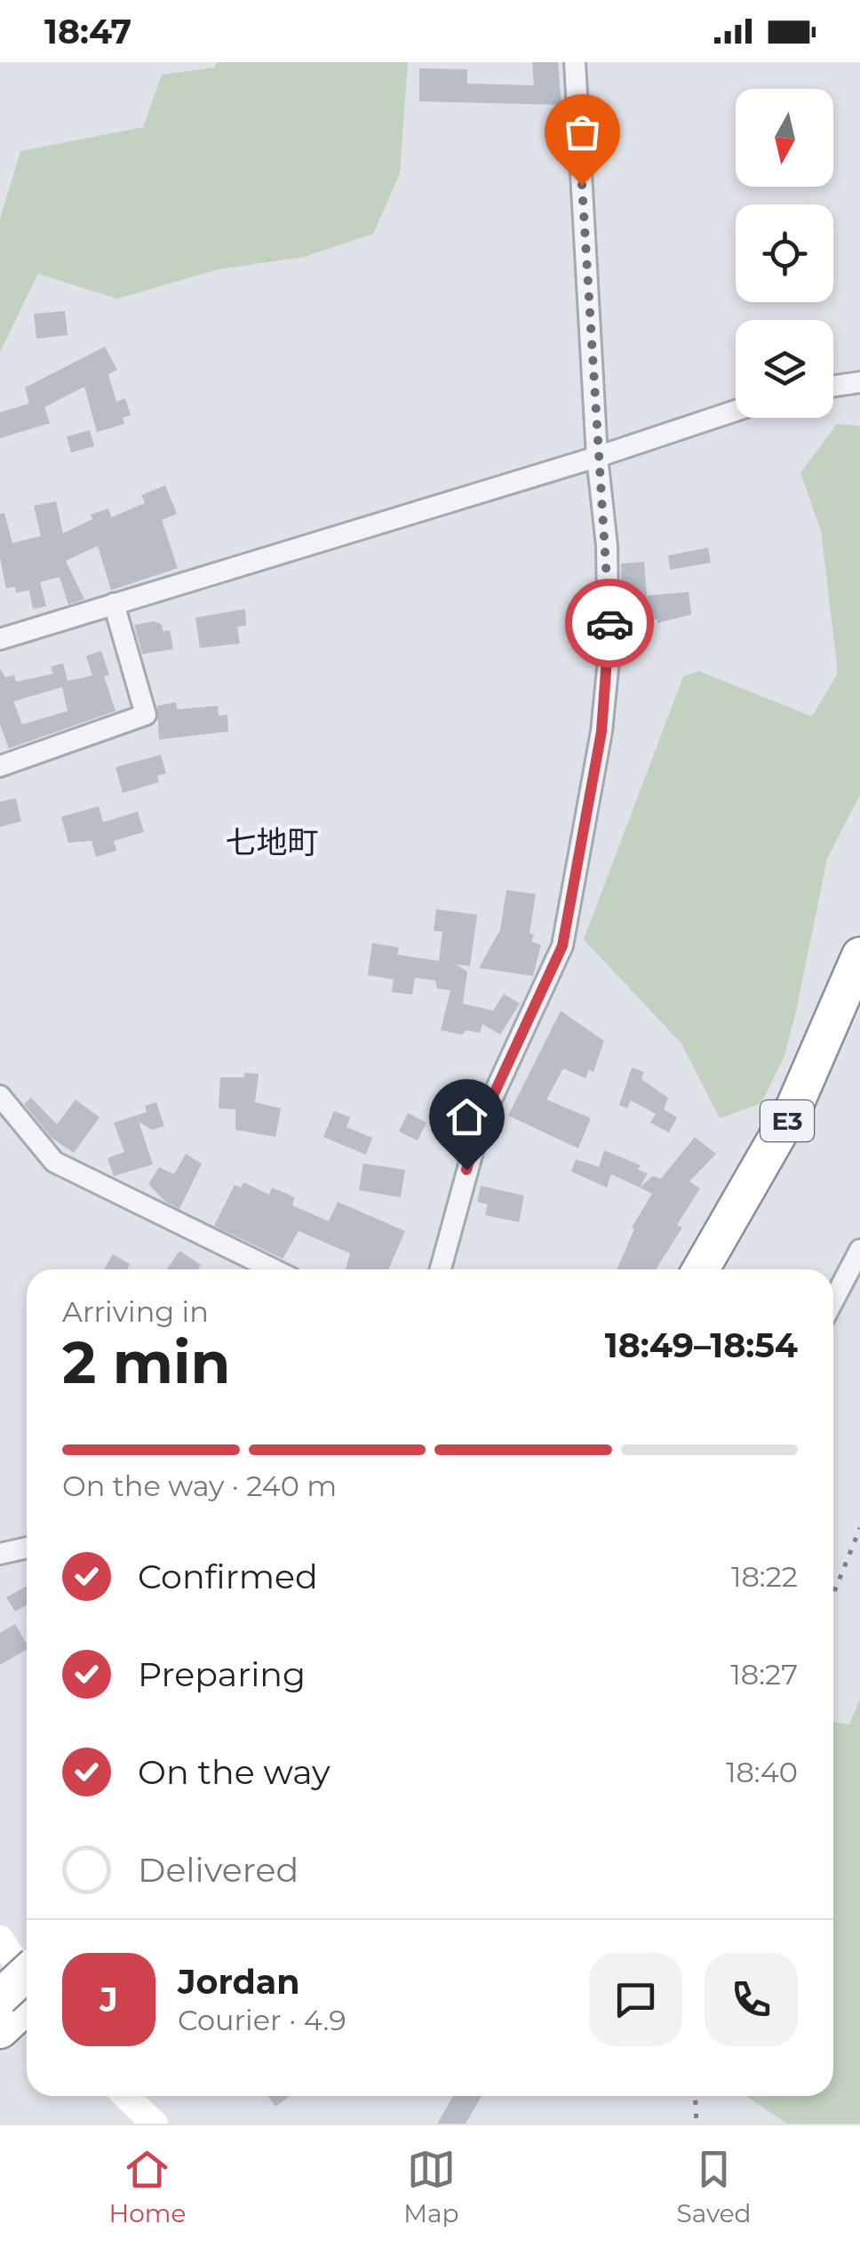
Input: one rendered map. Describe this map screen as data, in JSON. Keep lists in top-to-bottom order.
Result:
{
  "streets": {
    "highway": ["E3"]
  },
  "districts": ["七地町"],
  "north": "bottom",
  "page": {
    "status": "18:47",
    "heading": ["2 min", "Arriving in", "18:49–18:54"],
    "panel": ["Jordan", "Courier · 4.9"],
    "bar": "On the way · 240 m",
    "list": [
      ["Confirmed", "18:22"],
      ["Preparing", "18:27"],
      ["On the way", "18:40"],
      "Delivered"
    ],
    "round": "J",
    "tabs": ["Home", "Map", "Saved"]
  }
}
